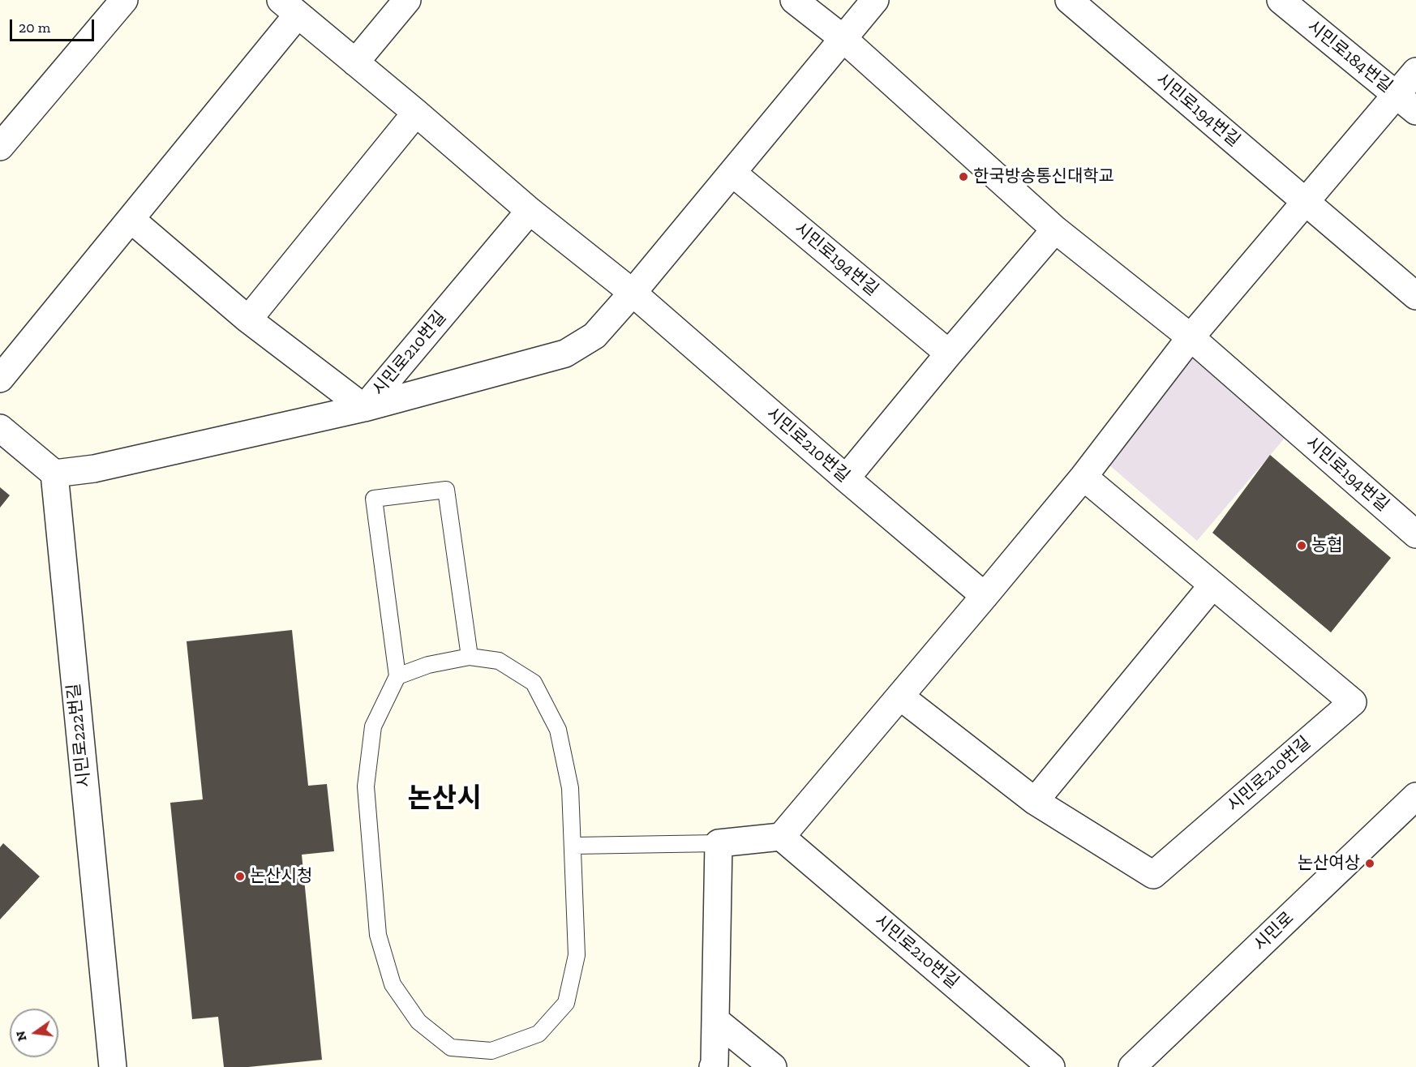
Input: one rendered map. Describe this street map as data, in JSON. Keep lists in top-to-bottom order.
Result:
{
  "streets": {
    "street": [
      "시민로184번길",
      "시민로194번길",
      "시민로210번길",
      "시민로222번길",
      "시민로"
    ]
  },
  "districts": ["논산시"],
  "places": [
    "한국방송통신대학교",
    "농협",
    "논산여상",
    "논산시청"
  ],
  "scale_bar": "20 m",
  "north": "left"
}
